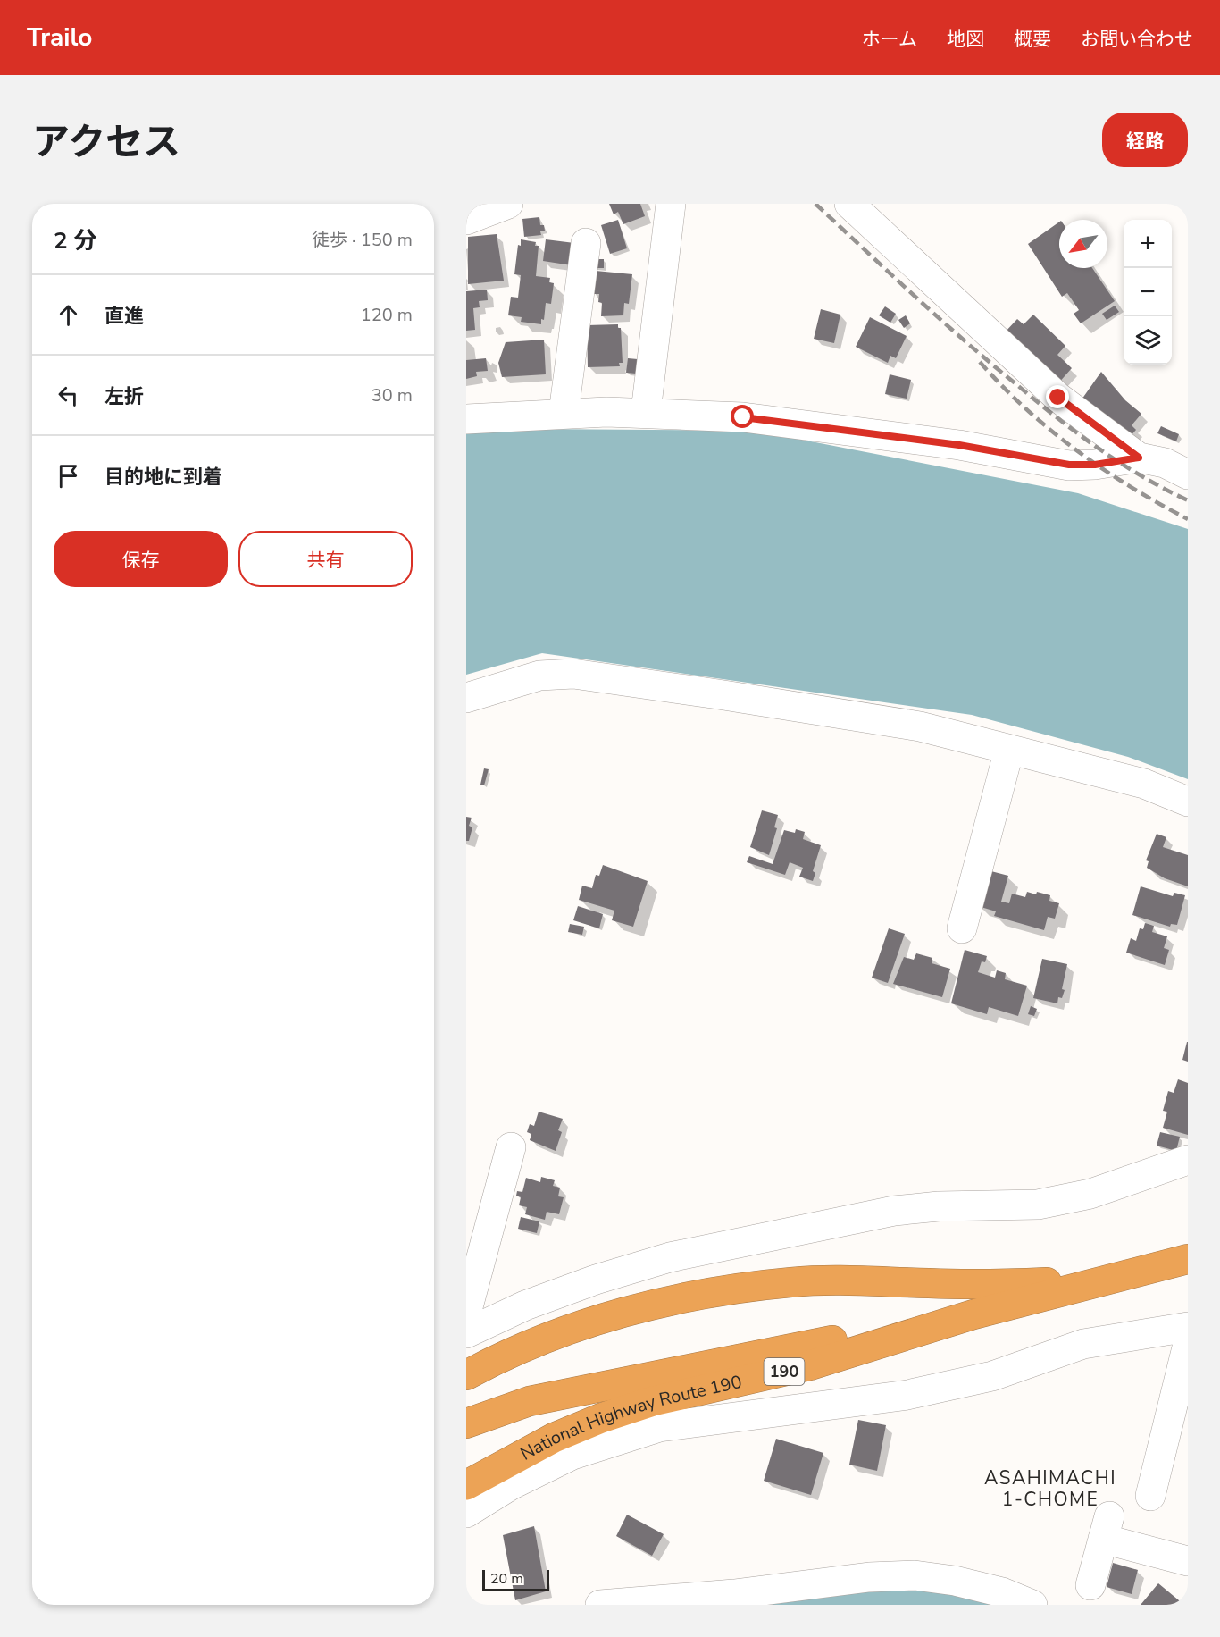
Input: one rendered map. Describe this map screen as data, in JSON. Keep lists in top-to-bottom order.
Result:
{
  "streets": {
    "highway": ["190", "National Highway Route 190"]
  },
  "districts": ["ASAHIMACHI 1-CHOME"],
  "scale_bar": "20 m",
  "north": "bottom left",
  "page": {
    "header": "Trailo",
    "nav": [
      "ホーム",
      "地図",
      "概要",
      "お問い合わせ"
    ],
    "title": "アクセス",
    "buttons": [
      "経路",
      ["保存", "共有"]
    ],
    "heading": ["2 分", "徒歩 · 150 m"],
    "map_buttons": ["+", "−"],
    "list": [
      ["直進", "120 m"],
      ["左折", "30 m"],
      "目的地に到着"
    ],
    "scale": "20 m"
  }
}
